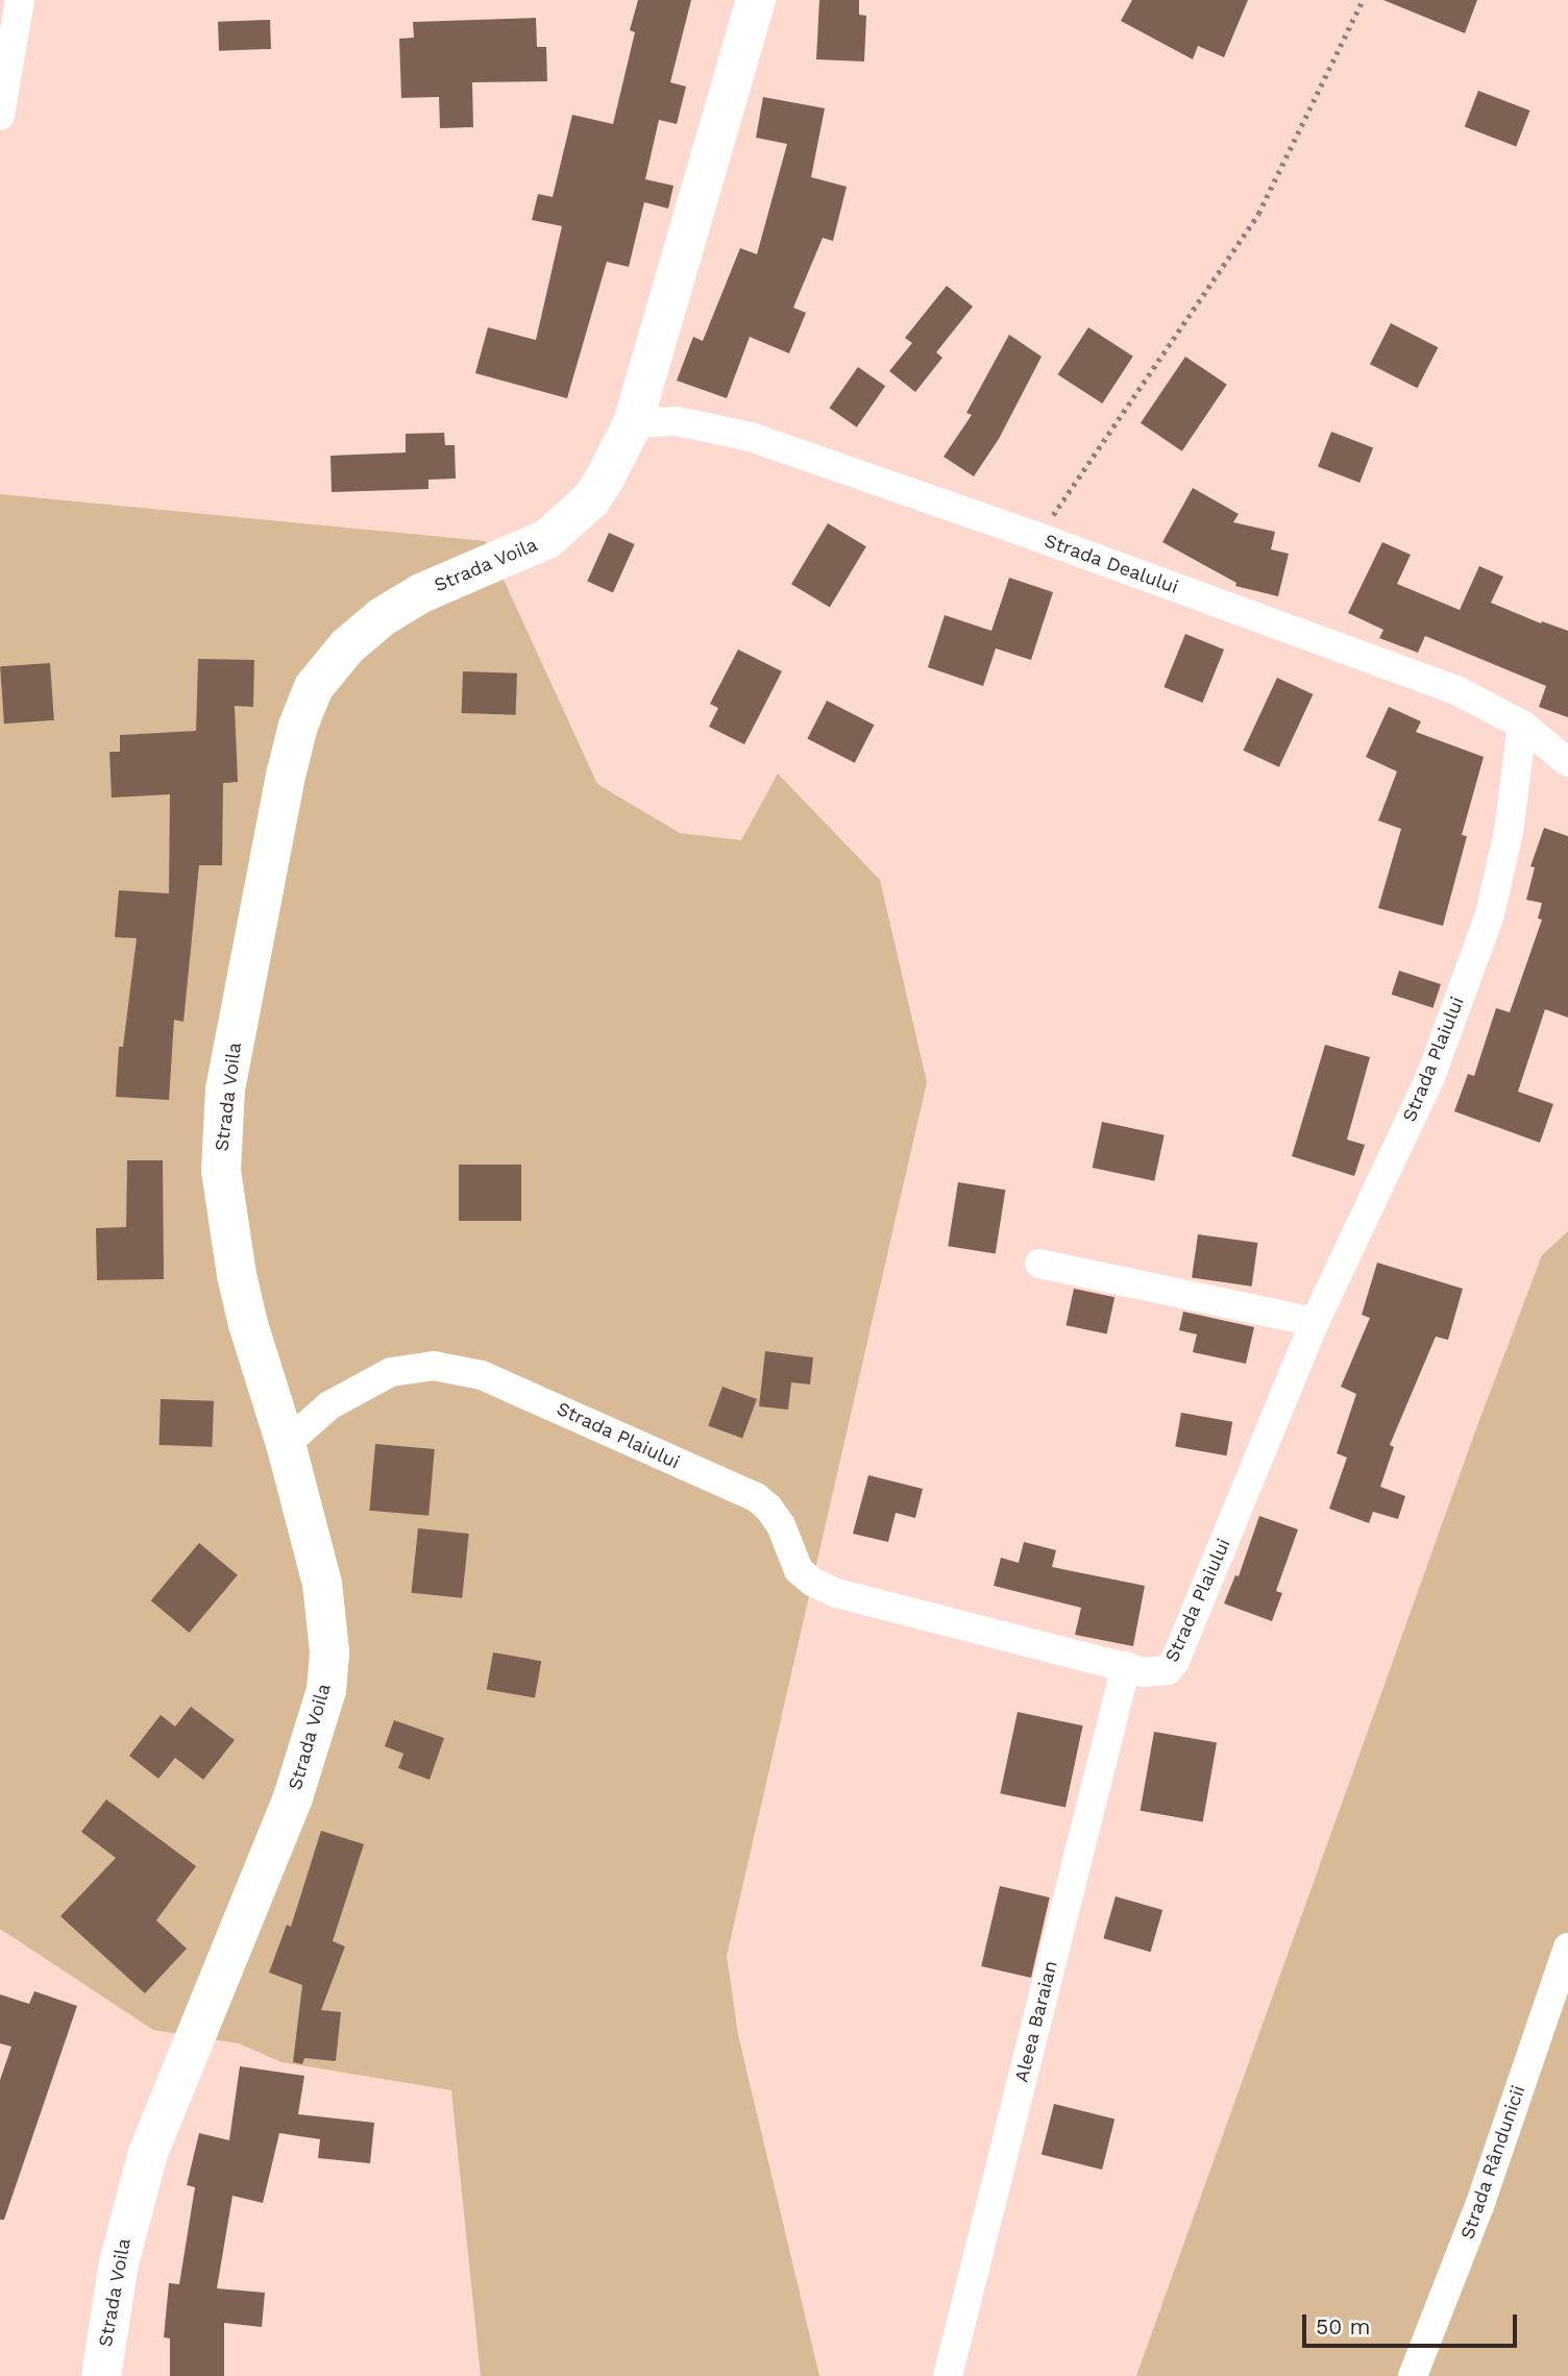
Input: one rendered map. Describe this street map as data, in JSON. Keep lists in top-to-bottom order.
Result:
{
  "streets": {
    "main road": ["Strada Voila"],
    "street": [
      "Strada Dealului",
      "Strada Plaiului",
      "Aleea Baraian",
      "Strada Rândunicii"
    ]
  },
  "crossings": [
    ["Strada Dealului", "Strada Voila"],
    ["Strada Dealului", "Strada Plaiului"],
    ["Strada Voila", "Strada Plaiului"],
    ["Strada Plaiului", "Aleea Baraian"]
  ],
  "scale_bar": "50 m"
}
